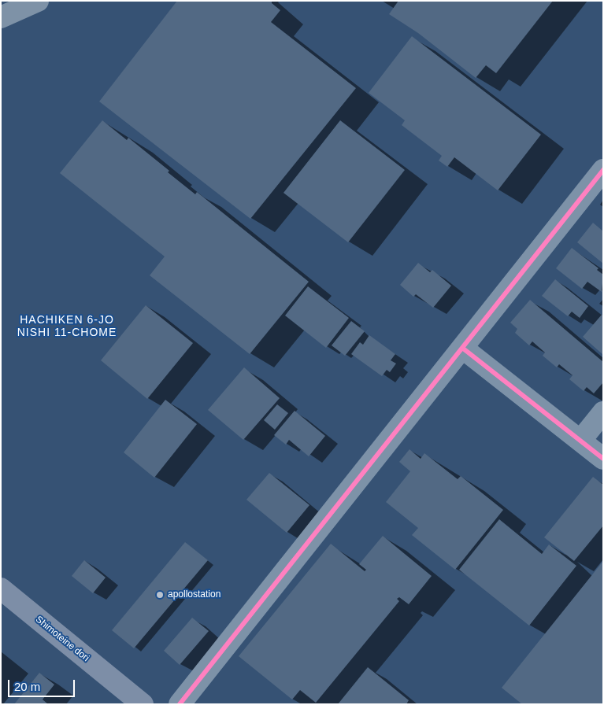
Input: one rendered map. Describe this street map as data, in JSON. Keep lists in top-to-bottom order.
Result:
{
  "streets": {
    "main road": ["Shimoteine dori"]
  },
  "districts": ["HACHIKEN 6-JO NISHI 11-CHOME"],
  "places": ["apollostation"],
  "scale_bar": "20 m"
}
